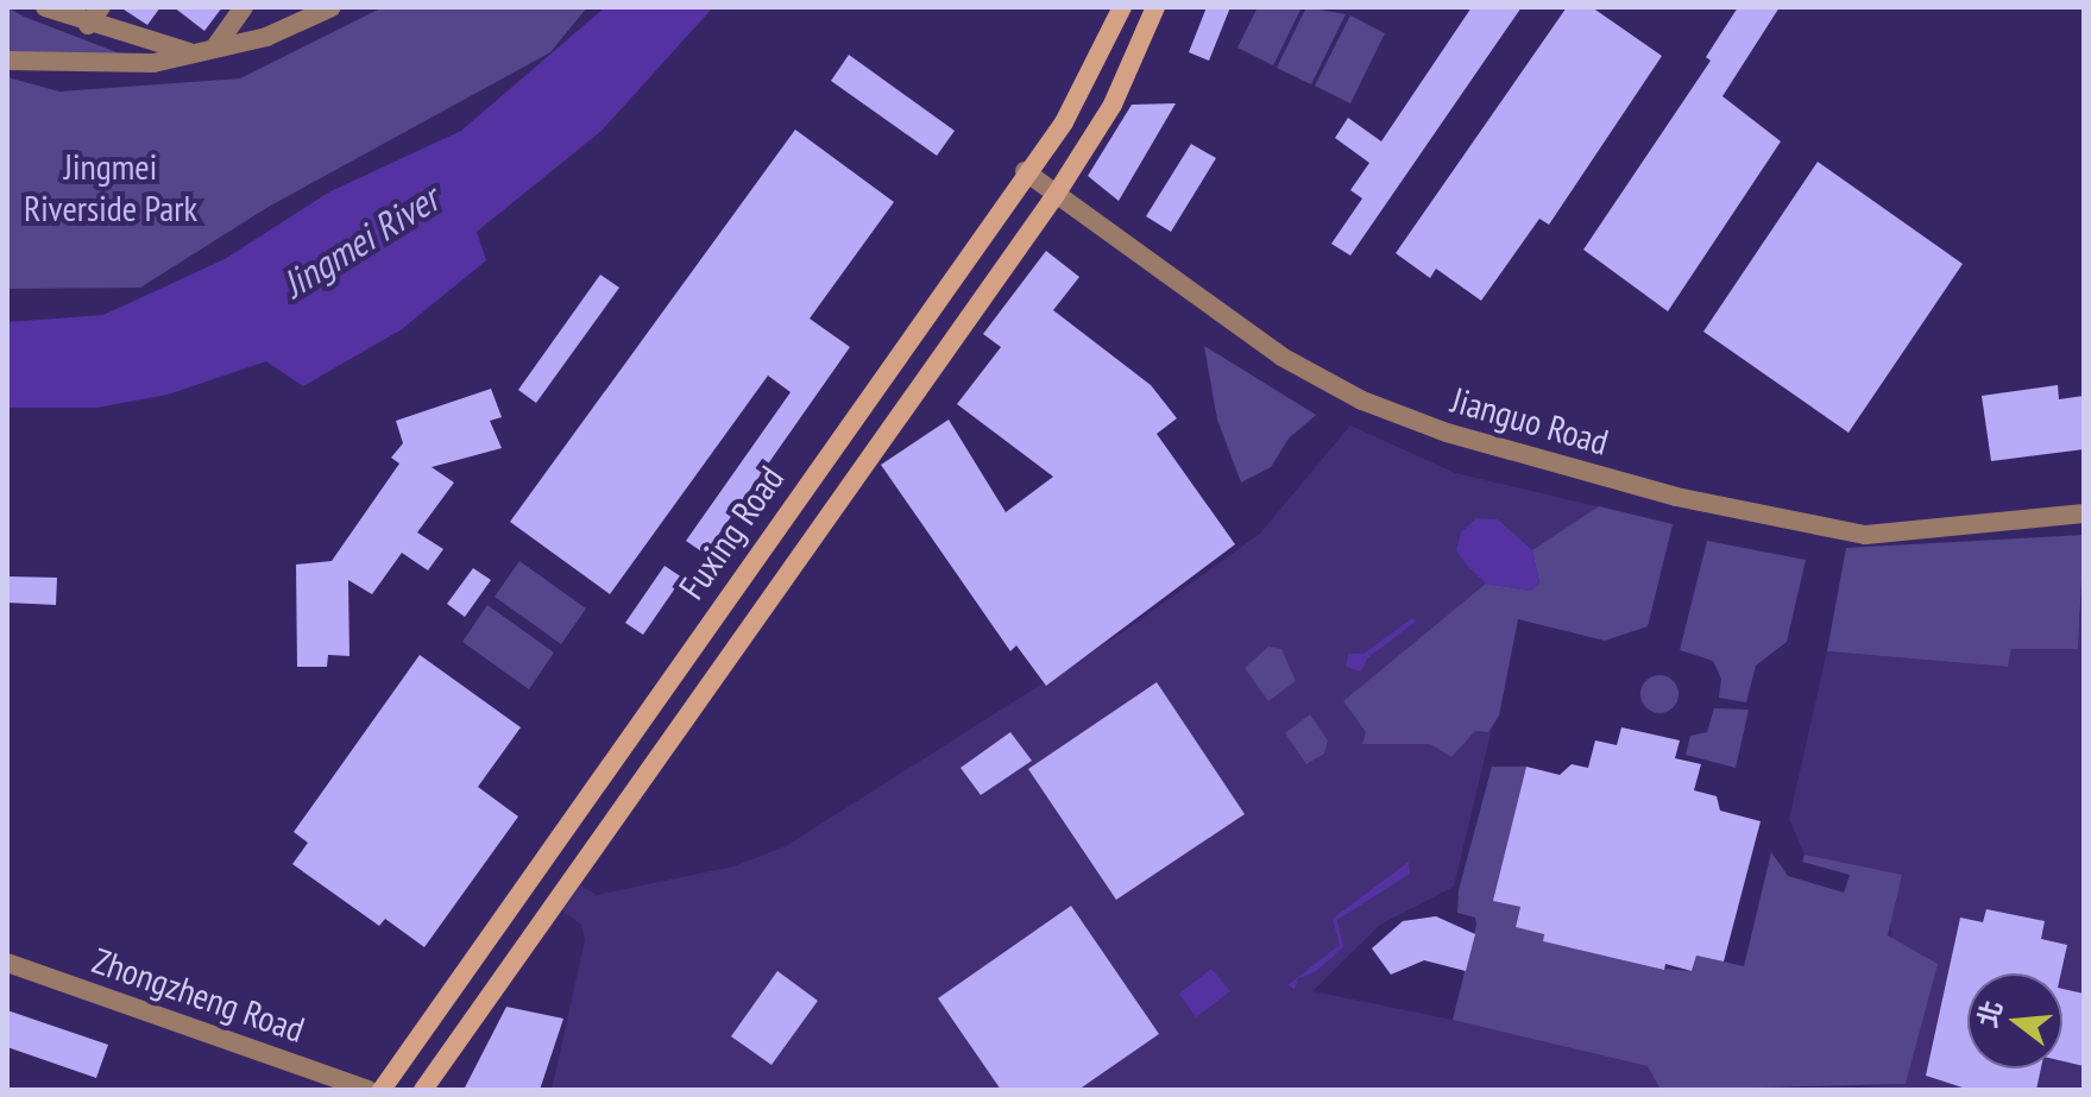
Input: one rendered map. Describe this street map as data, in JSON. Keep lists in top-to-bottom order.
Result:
{
  "streets": {
    "main road": ["Fuxing Road"],
    "street": ["Jianguo Road", "Zhongzheng Road"]
  },
  "crossings": [
    ["Jianguo Road", "Fuxing Road"]
  ],
  "water": ["Jingmei River"],
  "parks": ["Jingmei Riverside Park"],
  "north": "left"
}
